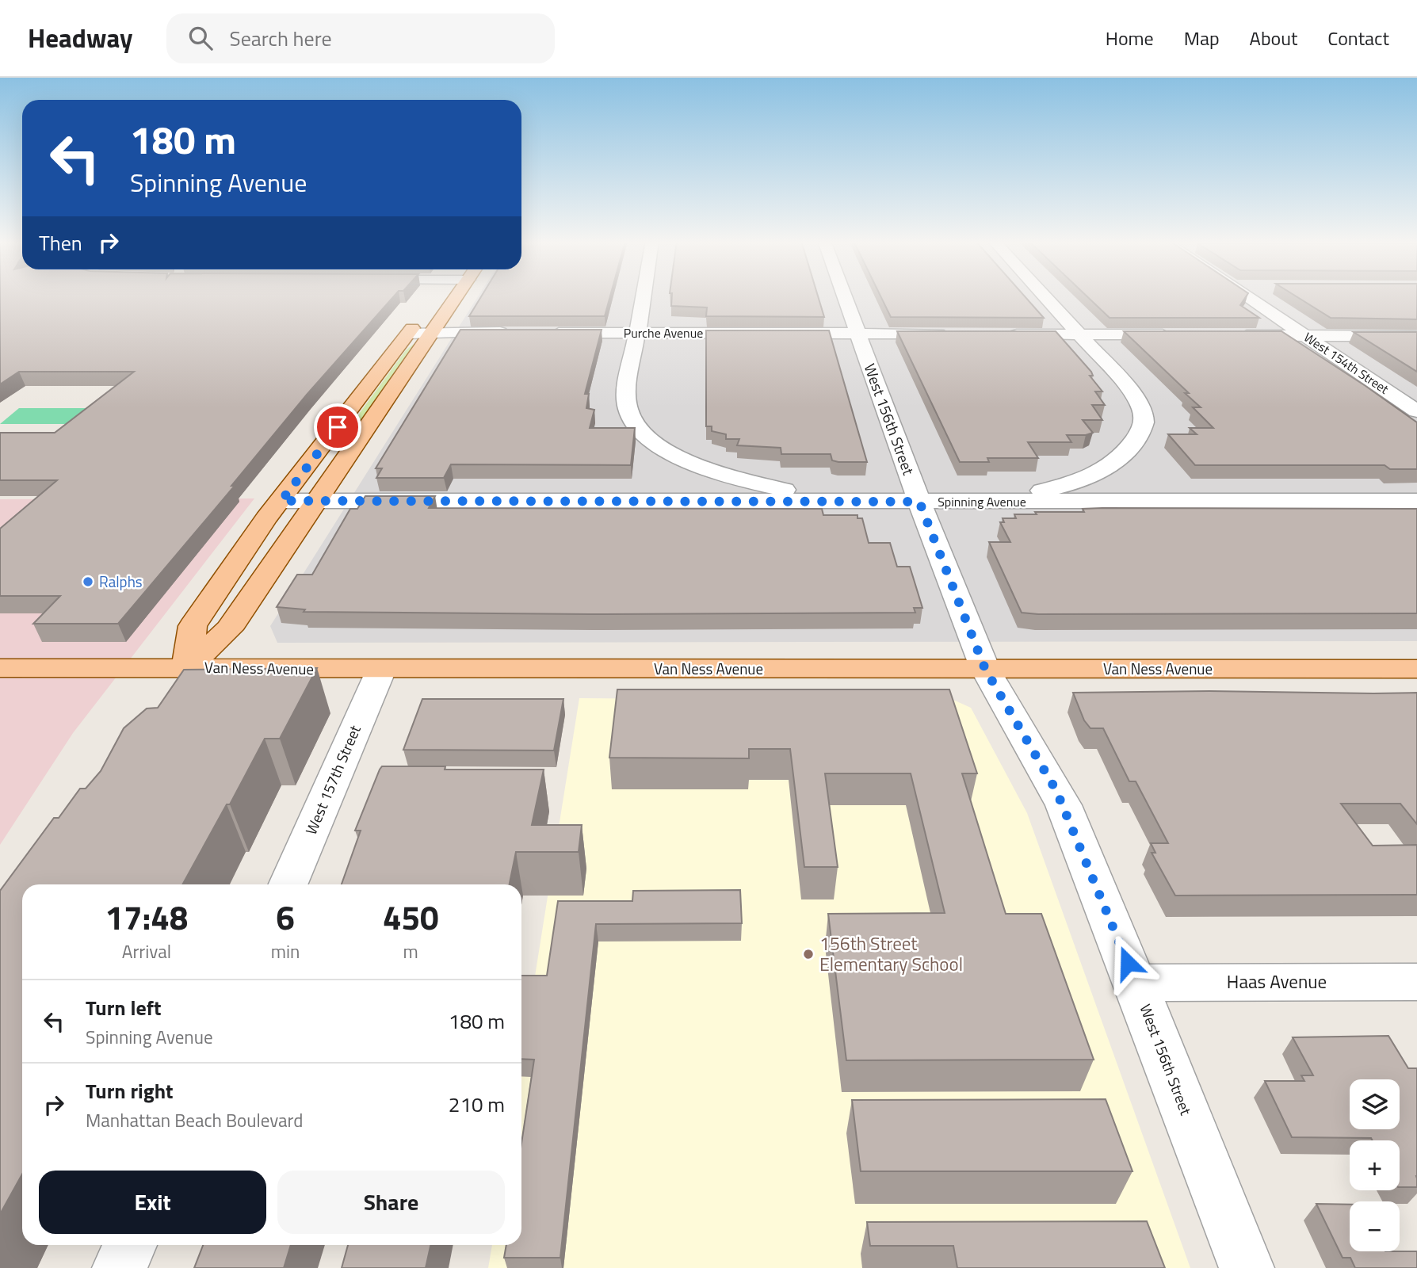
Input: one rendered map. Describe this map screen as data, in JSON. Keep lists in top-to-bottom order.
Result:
{
  "streets": {
    "main road": ["Van Ness Avenue"],
    "street": [
      "Purche Avenue",
      "West 154th Street",
      "West 156th Street",
      "Spinning Avenue",
      "West 157th Street",
      "Haas Avenue"
    ]
  },
  "crossings": [
    ["Purche Avenue", "West 156th Street"],
    ["West 156th Street", "Spinning Avenue"],
    ["West 156th Street", "Van Ness Avenue"],
    ["West 156th Street", "Haas Avenue"],
    ["Van Ness Avenue", "West 157th Street"]
  ],
  "places": ["Ralphs", "156th Street Elementary School"],
  "page": {
    "header": "Headway",
    "search": "Search here",
    "nav": [
      "Home",
      "Map",
      "About",
      "Contact"
    ],
    "turn": ["180 m", "Spinning Avenue"],
    "then": "Then",
    "eta": [
      "17:48",
      "Arrival",
      "6",
      "min",
      "450",
      "m"
    ],
    "list": [
      {
        "name": "Turn left",
        "note": "Spinning Avenue",
        "value": "180 m"
      },
      {
        "name": "Turn right",
        "note": "Manhattan Beach Boulevard",
        "value": "210 m"
      }
    ],
    "map_buttons": ["+", "−"],
    "buttons": ["Exit", "Share"]
  }
}
